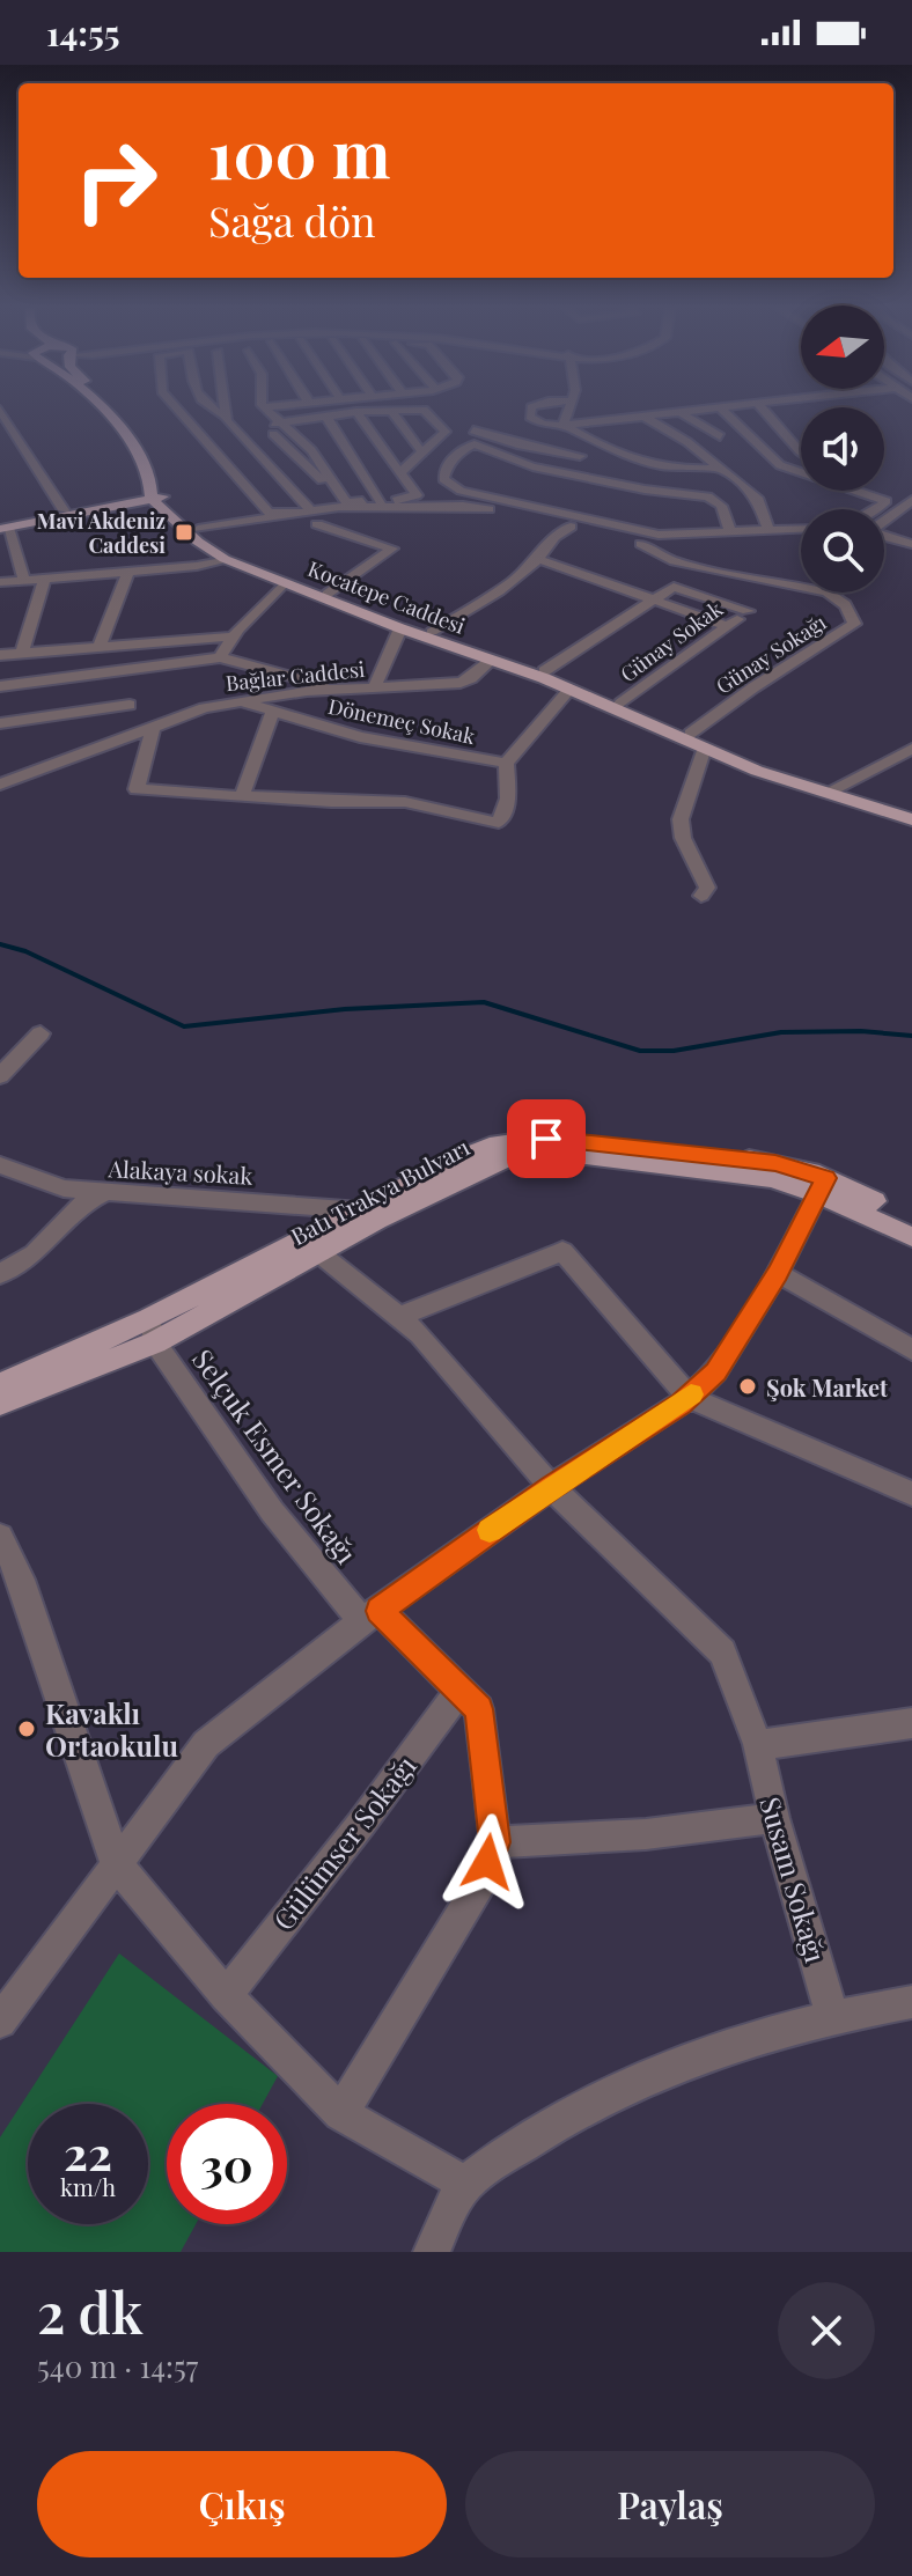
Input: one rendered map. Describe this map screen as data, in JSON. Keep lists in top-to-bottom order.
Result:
{
  "streets": {
    "main road": ["Kocatepe Caddesi", "Batı Trakya Bulvarı"],
    "street": [
      "Günay Sokak",
      "Günay Sokağı",
      "Bağlar Caddesi",
      "Dönemeç Sokak",
      "Alakaya sokak",
      "Selçuk Esmer Sokağı",
      "Gülümser Sokağı",
      "Susam Sokağı"
    ]
  },
  "crossings": [
    ["Kocatepe Caddesi", "Günay Sokak"],
    ["Kocatepe Caddesi", "Günay Sokağı"],
    ["Kocatepe Caddesi", "Bağlar Caddesi"],
    ["Bağlar Caddesi", "Dönemeç Sokak"],
    ["Alakaya sokak", "Batı Trakya Bulvarı"],
    ["Batı Trakya Bulvarı", "Selçuk Esmer Sokağı"],
    ["Batı Trakya Bulvarı", "Susam Sokağı"],
    ["Selçuk Esmer Sokağı", "Gülümser Sokağı"]
  ],
  "places": {
    "transit": ["Mavi Akdeniz Caddesi"],
    "other": ["Şok Market", "Kavaklı Ortaokulu"]
  },
  "north": "left",
  "page": {
    "status": "14:55",
    "turn": ["100 m", "Sağa dön"],
    "speed": "22 km/h",
    "limit": "30",
    "heading": ["2 dk", "540 m · 14:57"],
    "buttons": ["Çıkış", "Paylaş"]
  }
}
